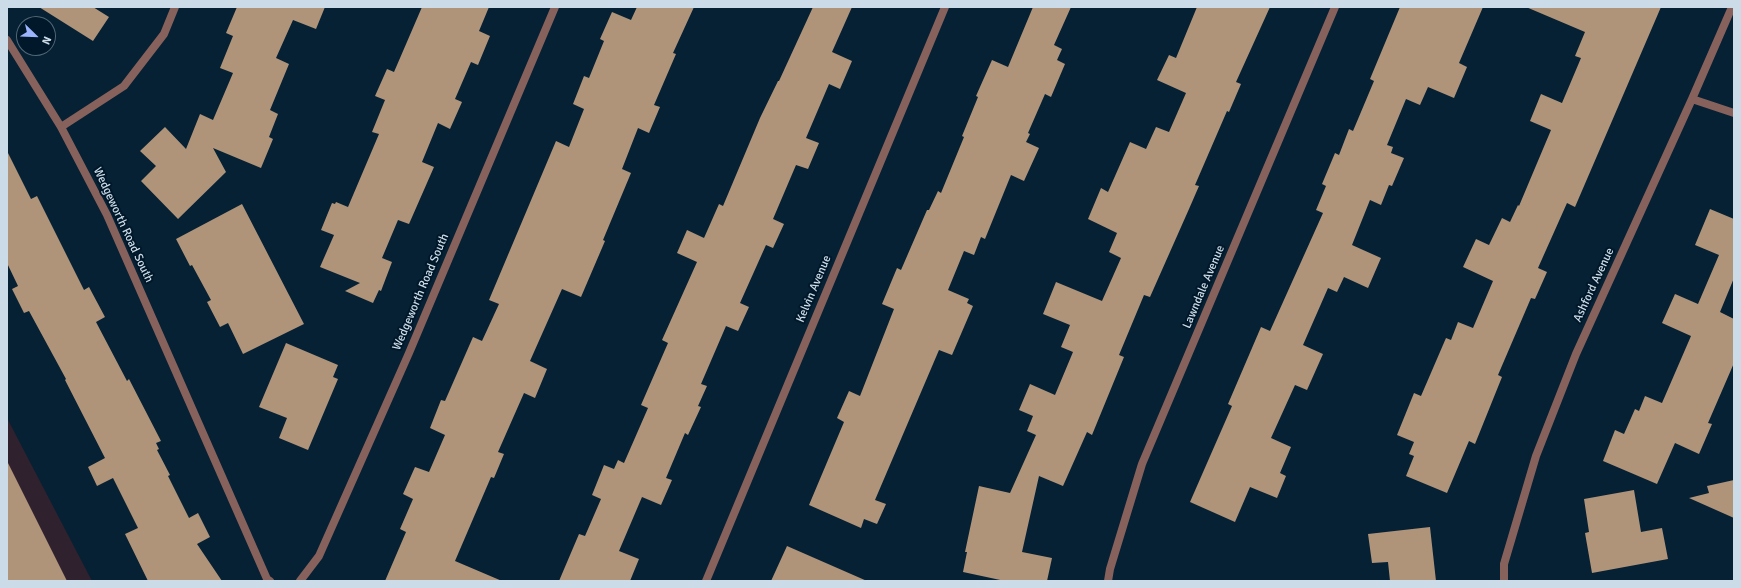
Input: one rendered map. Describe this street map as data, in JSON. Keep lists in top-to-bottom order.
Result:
{
  "streets": {
    "street": [
      "Wedgeworth Road South",
      "Ashford Avenue",
      "Lawndale Avenue",
      "Kelvin Avenue"
    ]
  },
  "north": "bottom right"
}
